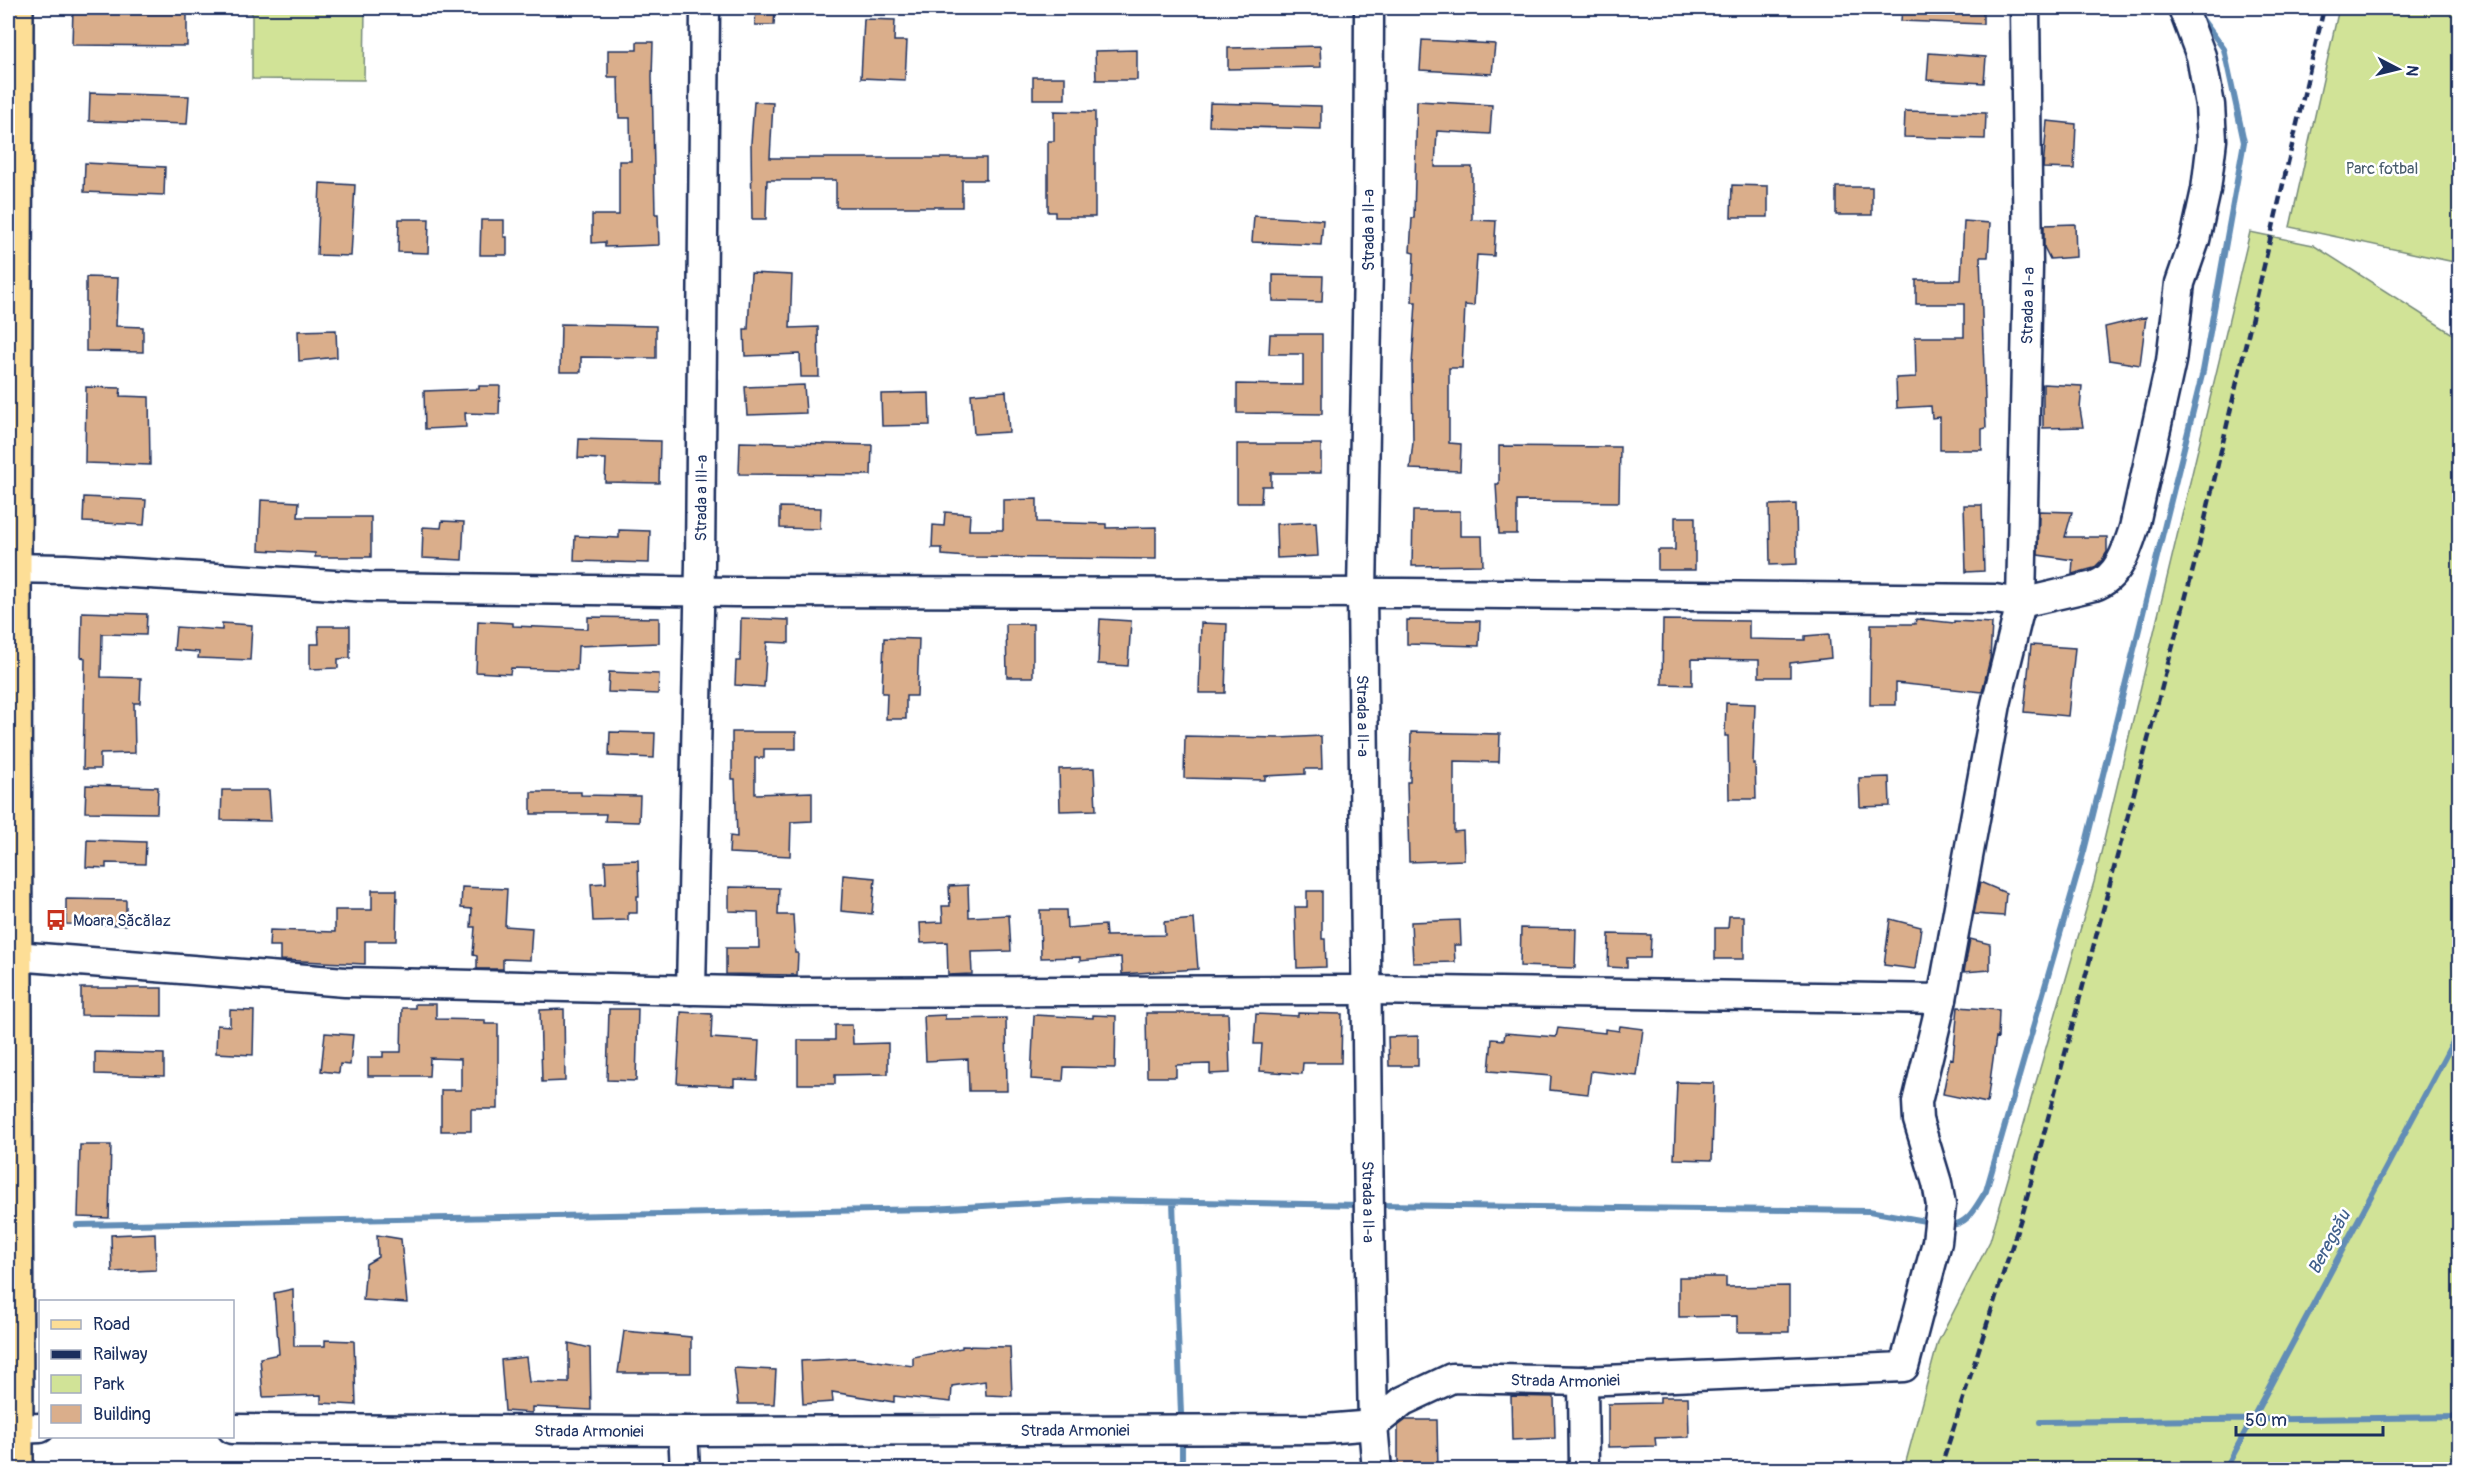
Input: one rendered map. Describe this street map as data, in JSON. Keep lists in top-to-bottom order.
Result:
{
  "streets": {
    "street": [
      "Strada a II-a",
      "Strada a I-a",
      "Strada a III-a",
      "Strada Armoniei"
    ]
  },
  "crossings": [
    ["Strada a II-a", "Strada Armoniei"],
    ["Strada a I-a", "Strada Armoniei"]
  ],
  "water": ["Beregsău"],
  "parks": ["Parc fotbal"],
  "places": {
    "bus stop": ["Moara Săcălaz"]
  },
  "legend": [
    "Road",
    "Railway",
    "Park",
    "Building"
  ],
  "scale_bar": "50 m",
  "north": "right"
}
